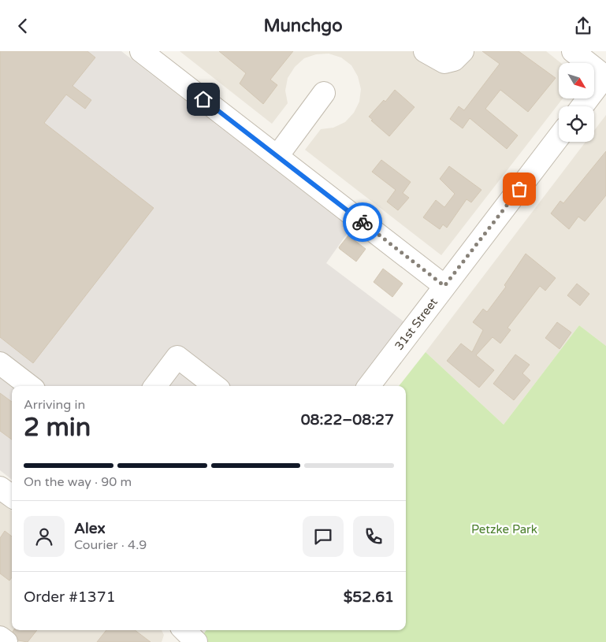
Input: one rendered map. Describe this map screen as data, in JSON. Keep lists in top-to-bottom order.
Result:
{
  "streets": {
    "street": ["31st Street"]
  },
  "parks": ["Petzke Park"],
  "north": "bottom right",
  "page": {
    "header": "Munchgo",
    "heading": ["2 min", "Arriving in", "08:22–08:27"],
    "panel": [
      "Alex",
      "Courier · 4.9",
      "Order #1371",
      "$52.61"
    ],
    "bar": "On the way · 90 m"
  }
}
